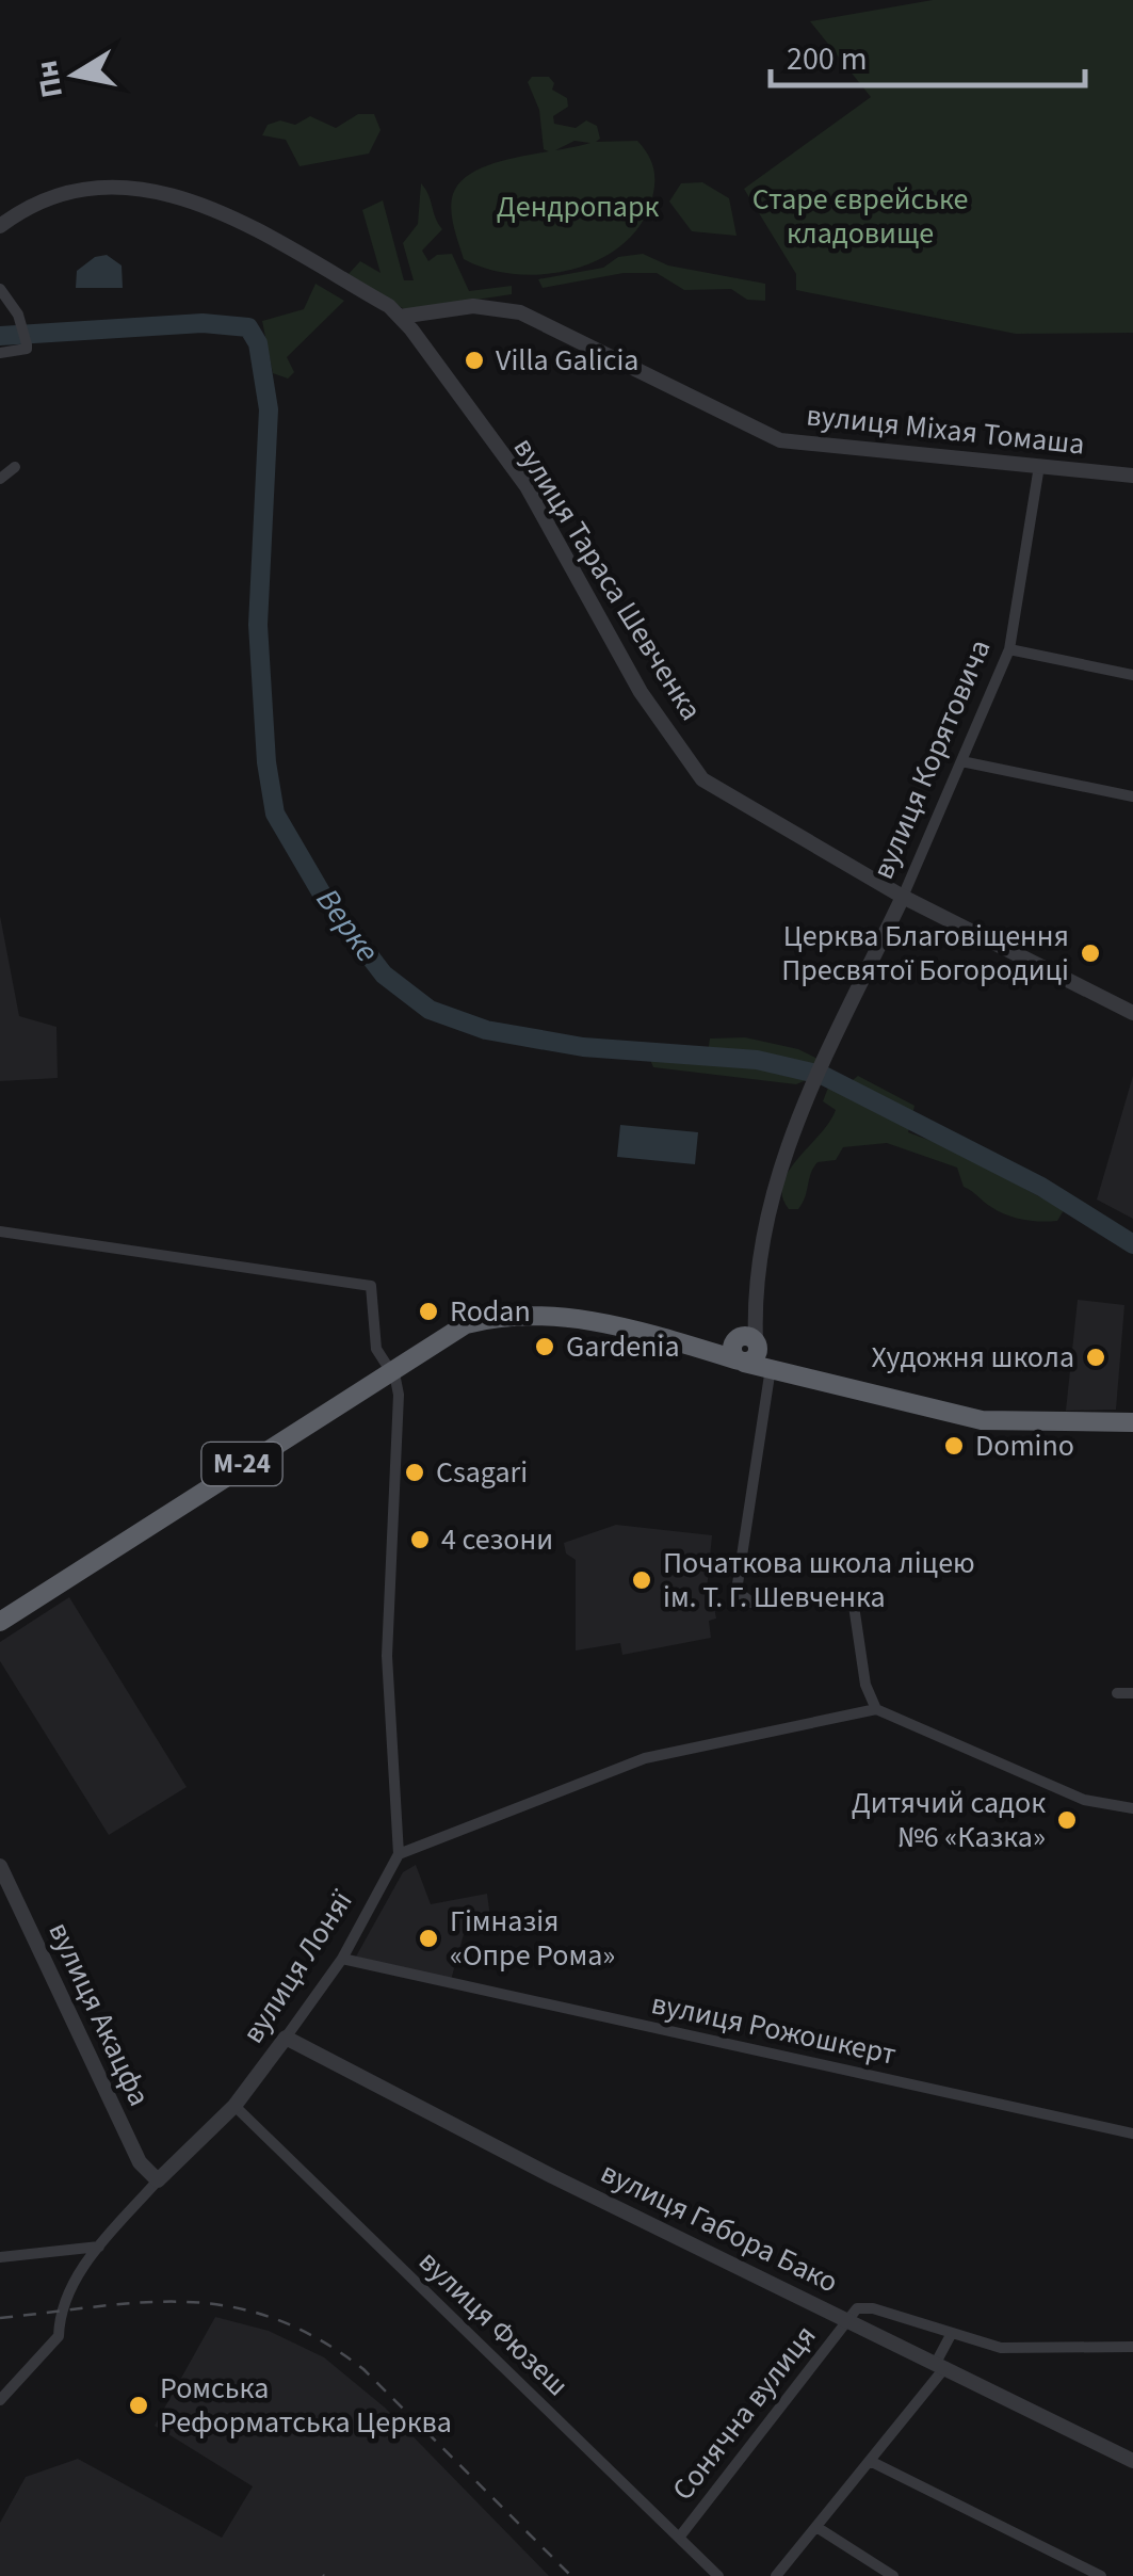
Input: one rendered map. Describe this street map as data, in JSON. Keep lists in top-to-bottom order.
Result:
{
  "streets": {
    "highway": ["М-24"],
    "street": [
      "вулиця Міхая Томаша",
      "вулиця Тараса Шевченка",
      "вулиця Корятовича",
      "вулиця Лоняї",
      "вулиця Акацфа",
      "вулиця Рожошкерт",
      "вулиця Габора Бако",
      "вулиця Фюзеш",
      "Сонячна вулиця"
    ]
  },
  "crossings": [
    ["вулиця Міхая Томаша", "вулиця Тараса Шевченка"],
    ["вулиця Міхая Томаша", "вулиця Корятовича"],
    ["вулиця Тараса Шевченка", "вулиця Корятовича"],
    ["вулиця Корятовича", "М-24"],
    ["вулиця Лоняї", "вулиця Акацфа"],
    ["вулиця Лоняї", "вулиця Рожошкерт"],
    ["вулиця Лоняї", "вулиця Габора Бако"],
    ["вулиця Лоняї", "вулиця Фюзеш"],
    ["вулиця Габора Бако", "Сонячна вулиця"],
    ["вулиця Фюзеш", "Сонячна вулиця"]
  ],
  "water": ["Верке"],
  "parks": ["Старе єврейське кладовище", "Дендропарк"],
  "places": [
    "Villa Galicia",
    "Церква Благовіщення Пресвятої Богородиці",
    "Rodan",
    "Gardenia",
    "Художня школа",
    "Domino",
    "Csagari",
    "4 сезони",
    "Початкова школа ліцею ім. Т. Г. Шевченка",
    "Дитячий садок №6 «Казка»",
    "Гімназія «Опре Рома»",
    "Ромська Реформатська Церква"
  ],
  "scale_bar": "200 m",
  "north": "left"
}
